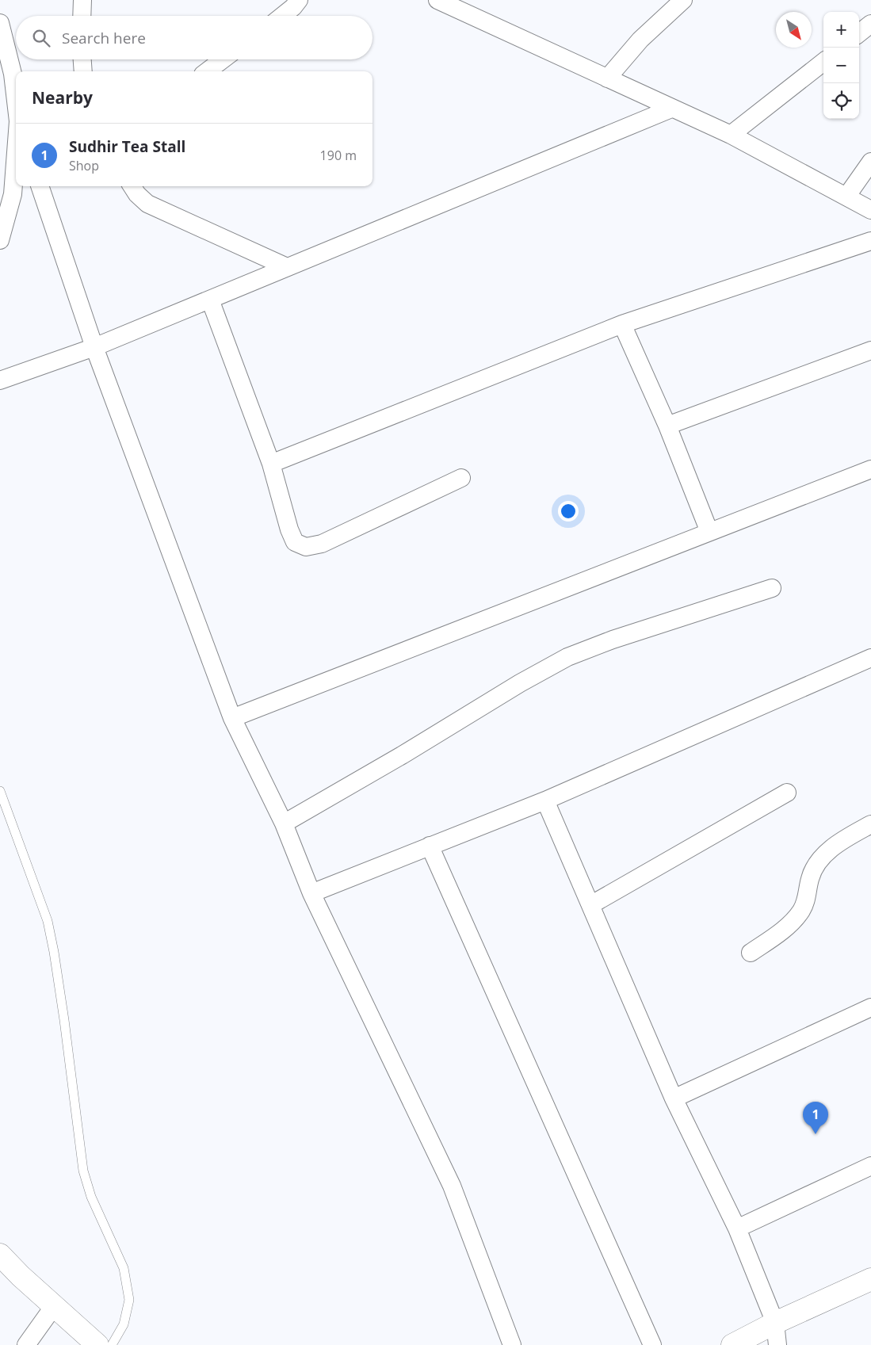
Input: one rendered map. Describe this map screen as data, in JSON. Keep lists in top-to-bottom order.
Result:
{
  "north": "bottom right",
  "page": {
    "map_buttons": ["+", "−"],
    "search": "Search here",
    "heading": "Nearby",
    "list": [
      {
        "mark": "1",
        "name": "Sudhir Tea Stall",
        "note": "Shop",
        "value": "190 m"
      }
    ],
    "pins": "1"
  }
}
